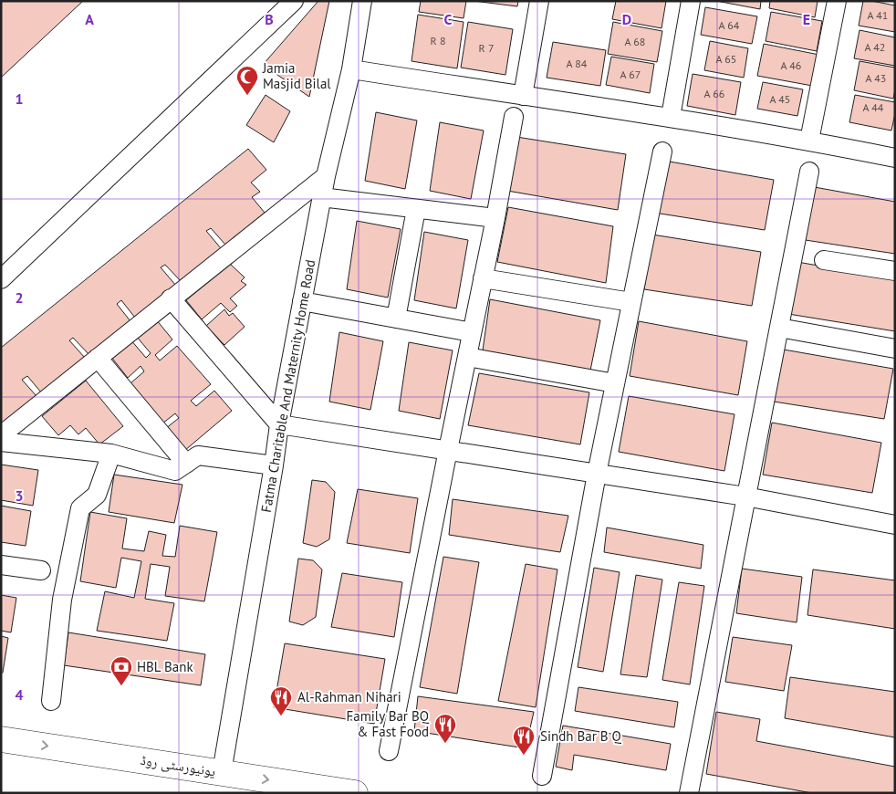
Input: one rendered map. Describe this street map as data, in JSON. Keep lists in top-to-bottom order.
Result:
{
  "streets": {
    "main road": ["یونیورسٹی روڈ"],
    "street": ["Fatma Charitable And Maternity Home Road"]
  },
  "crossings": [
    ["Fatma Charitable And Maternity Home Road", "یونیورسٹی روڈ"]
  ],
  "one_way": ["یونیورسٹی روڈ"],
  "places": {
    "mosque": ["Jamia Masjid Bilal"],
    "bank": ["HBL Bank"],
    "restaurant": ["Al-Rahman Nihari", "Family Bar BQ & Fast Food", "Sindh Bar B Q"]
  },
  "house_numbers": [
    "A 41",
    "A 64",
    "R 8",
    "A 68",
    "A 42",
    "R 7",
    "A 65",
    "A 84",
    "A 46",
    "A 67",
    "A 43",
    "A 66",
    "A 45",
    "A 44"
  ],
  "grid": {
    "columns": [
      "A",
      "B",
      "C",
      "D",
      "E"
    ],
    "rows": [
      "1",
      "2",
      "3",
      "4"
    ]
  }
}
